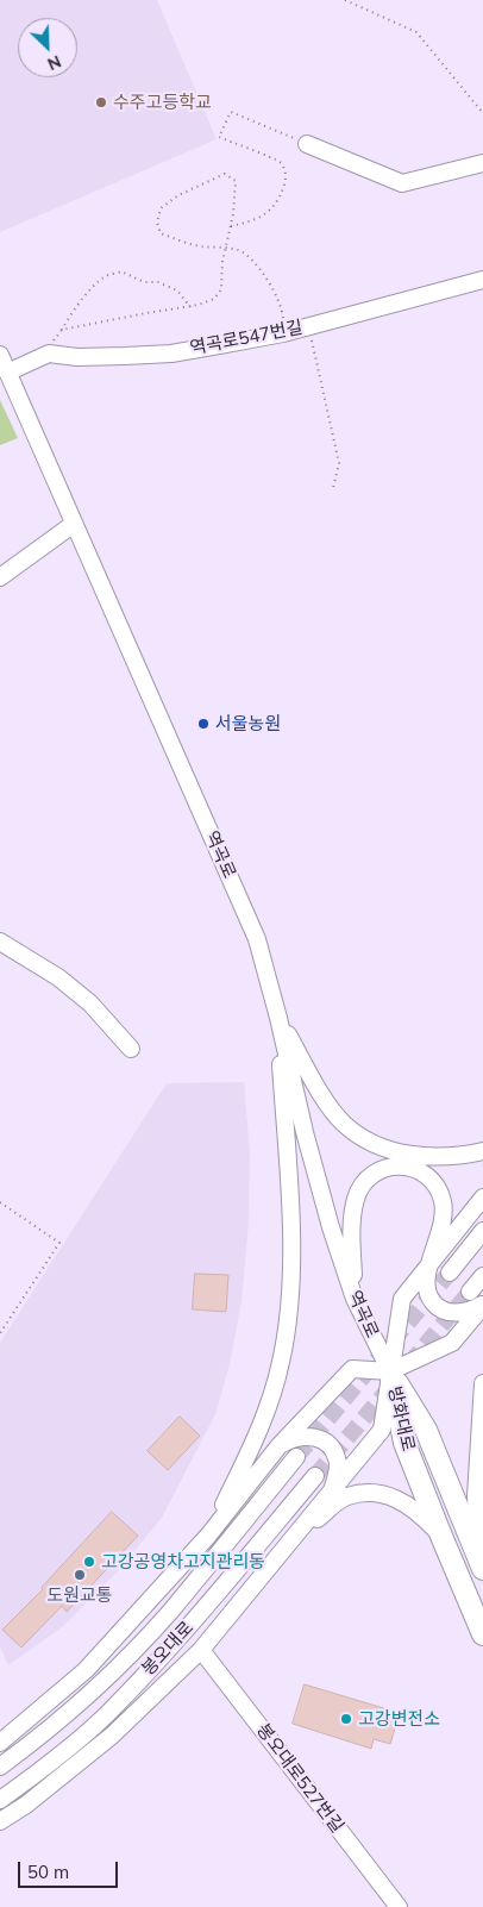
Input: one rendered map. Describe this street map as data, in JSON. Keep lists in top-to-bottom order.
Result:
{
  "streets": {
    "main road": ["방화대로"],
    "street": [
      "역곡로547번길",
      "역곡로",
      "봉오대로",
      "봉오대로527번길"
    ]
  },
  "crossings": [
    ["역곡로", "방화대로"]
  ],
  "places": [
    "수주고등학교",
    "서울농원",
    "고강공영차고지관리동",
    "도원교통",
    "고강변전소"
  ],
  "scale_bar": "50 m",
  "north": "bottom right"
}
